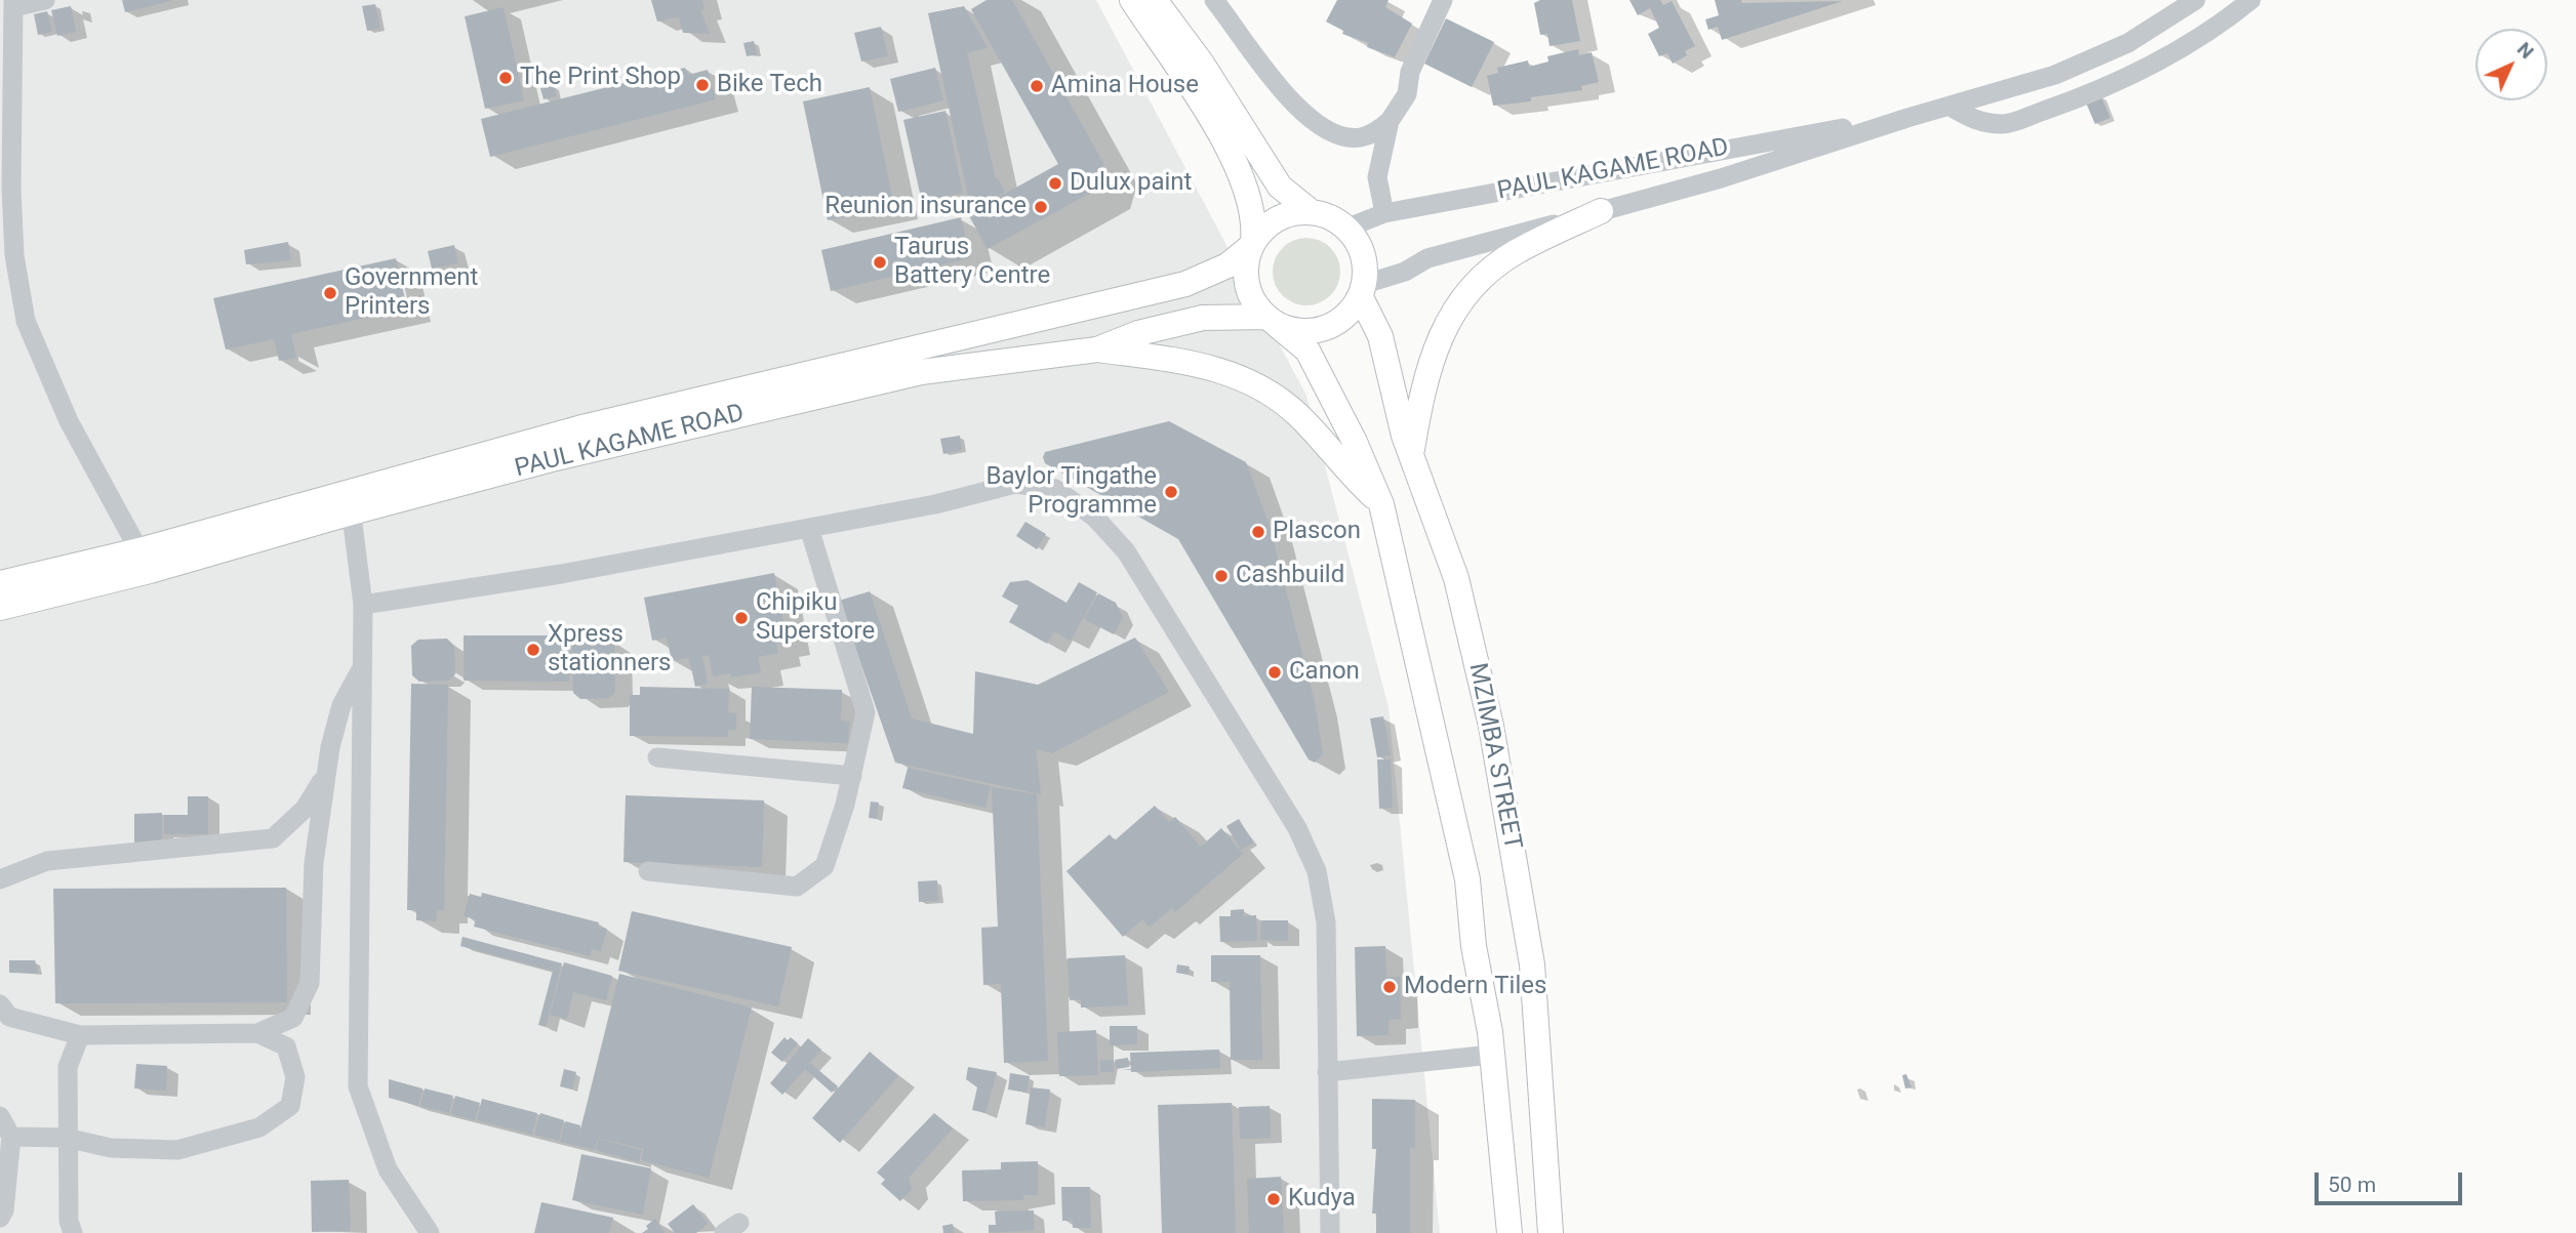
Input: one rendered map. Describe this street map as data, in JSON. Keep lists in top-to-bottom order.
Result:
{
  "streets": {
    "main road": ["PAUL KAGAME ROAD", "MZIMBA STREET"]
  },
  "crossings": [
    ["PAUL KAGAME ROAD", "MZIMBA STREET"]
  ],
  "places": [
    "The Print Shop",
    "Bike Tech",
    "Amina House",
    "Dulux paint",
    "Reunion insurance",
    "Taurus Battery Centre",
    "Government Printers",
    "Baylor Tingathe Programme",
    "Plascon",
    "Cashbuild",
    "Chipiku Superstore",
    "Xpress stationners",
    "Canon",
    "Modern Tiles",
    "Kudya"
  ],
  "scale_bar": "50 m",
  "north": "top right"
}
